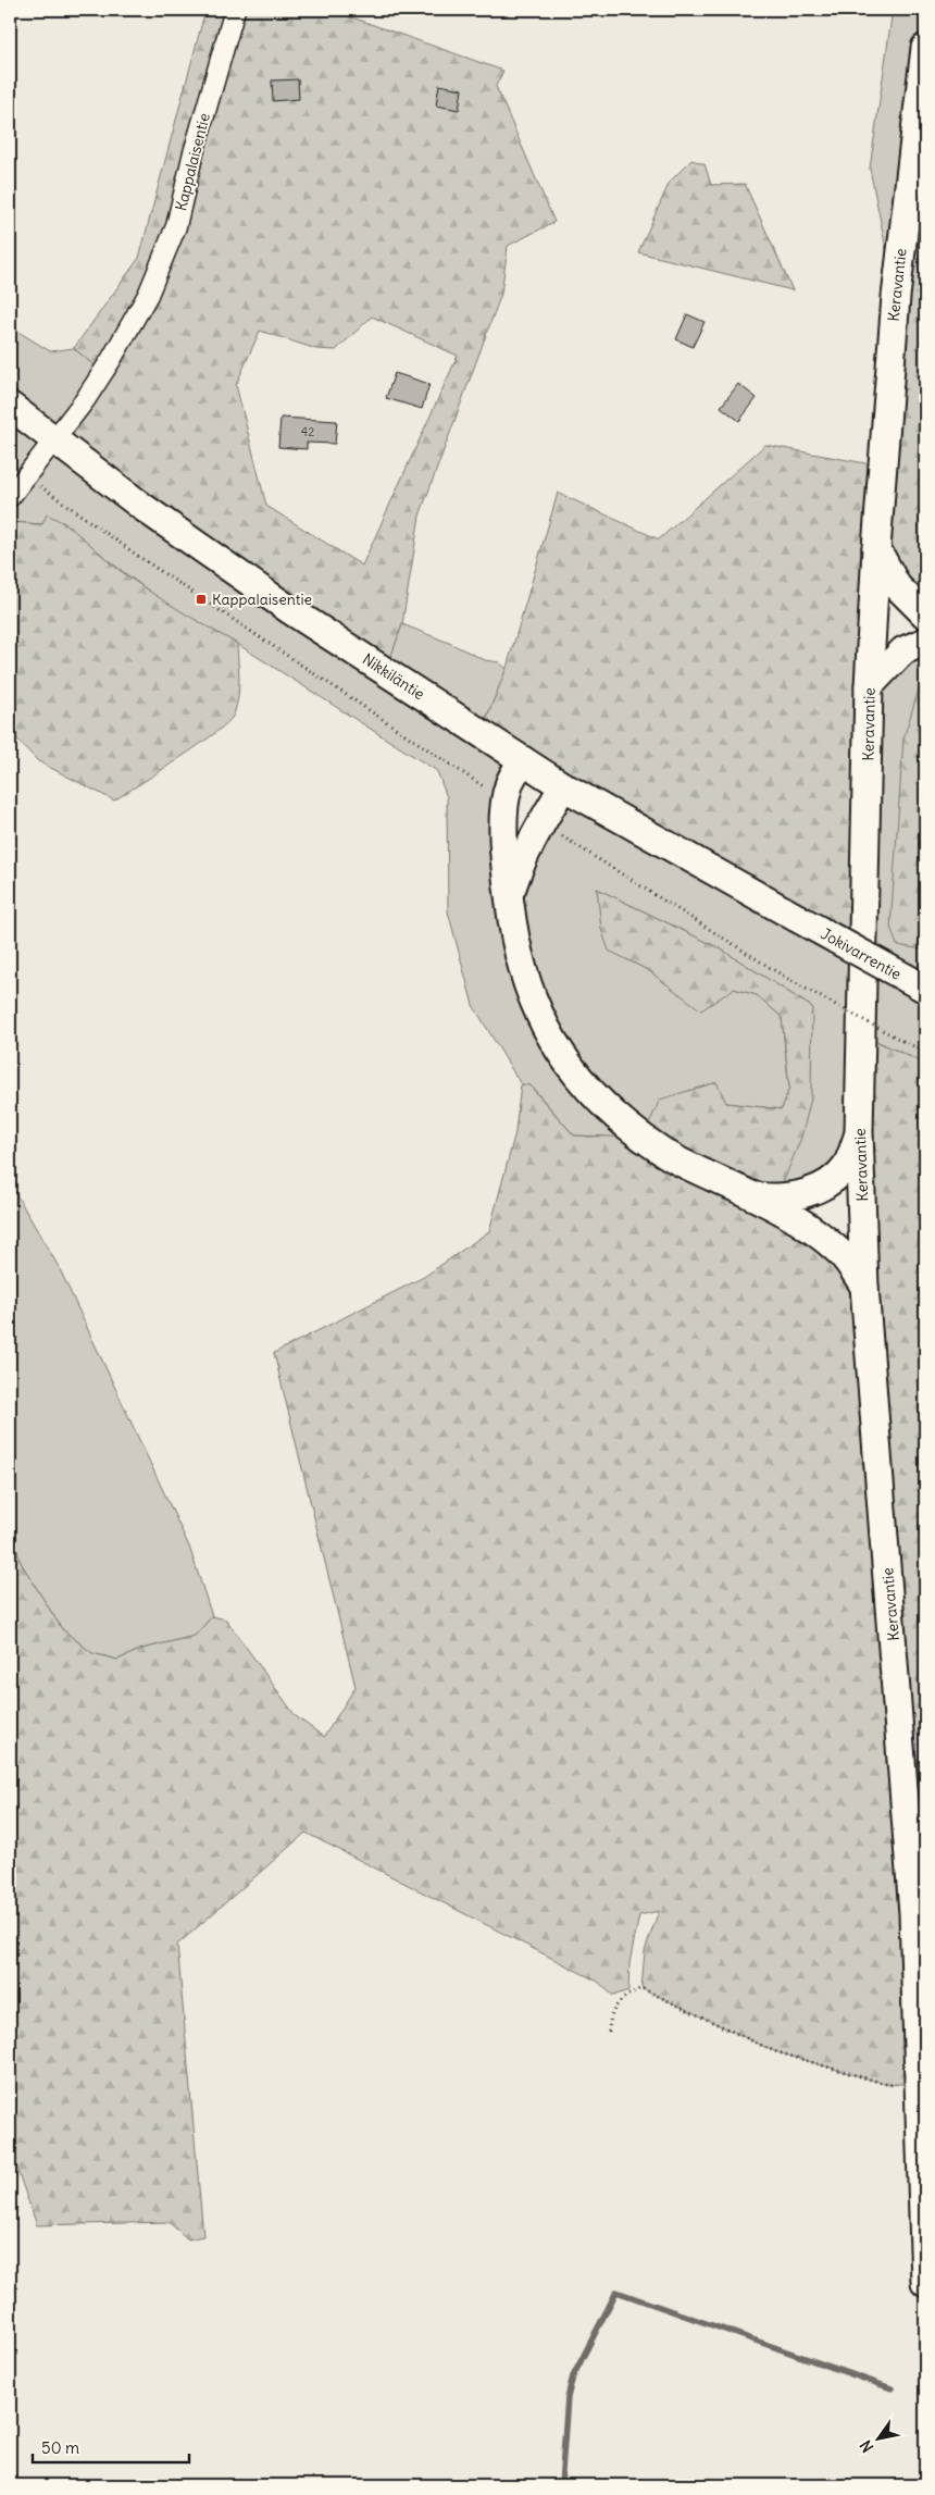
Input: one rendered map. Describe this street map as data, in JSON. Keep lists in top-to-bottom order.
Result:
{
  "streets": {
    "main road": ["Keravantie", "Nikkiläntie", "Jokivarrentie"],
    "street": ["Kappalaisentie"]
  },
  "crossings": [
    ["Kappalaisentie", "Nikkiläntie"],
    ["Nikkiläntie", "Jokivarrentie"]
  ],
  "places": {
    "transit": ["Kappalaisentie"]
  },
  "house_numbers": ["42"],
  "scale_bar": "50 m",
  "north": "bottom left"
}
